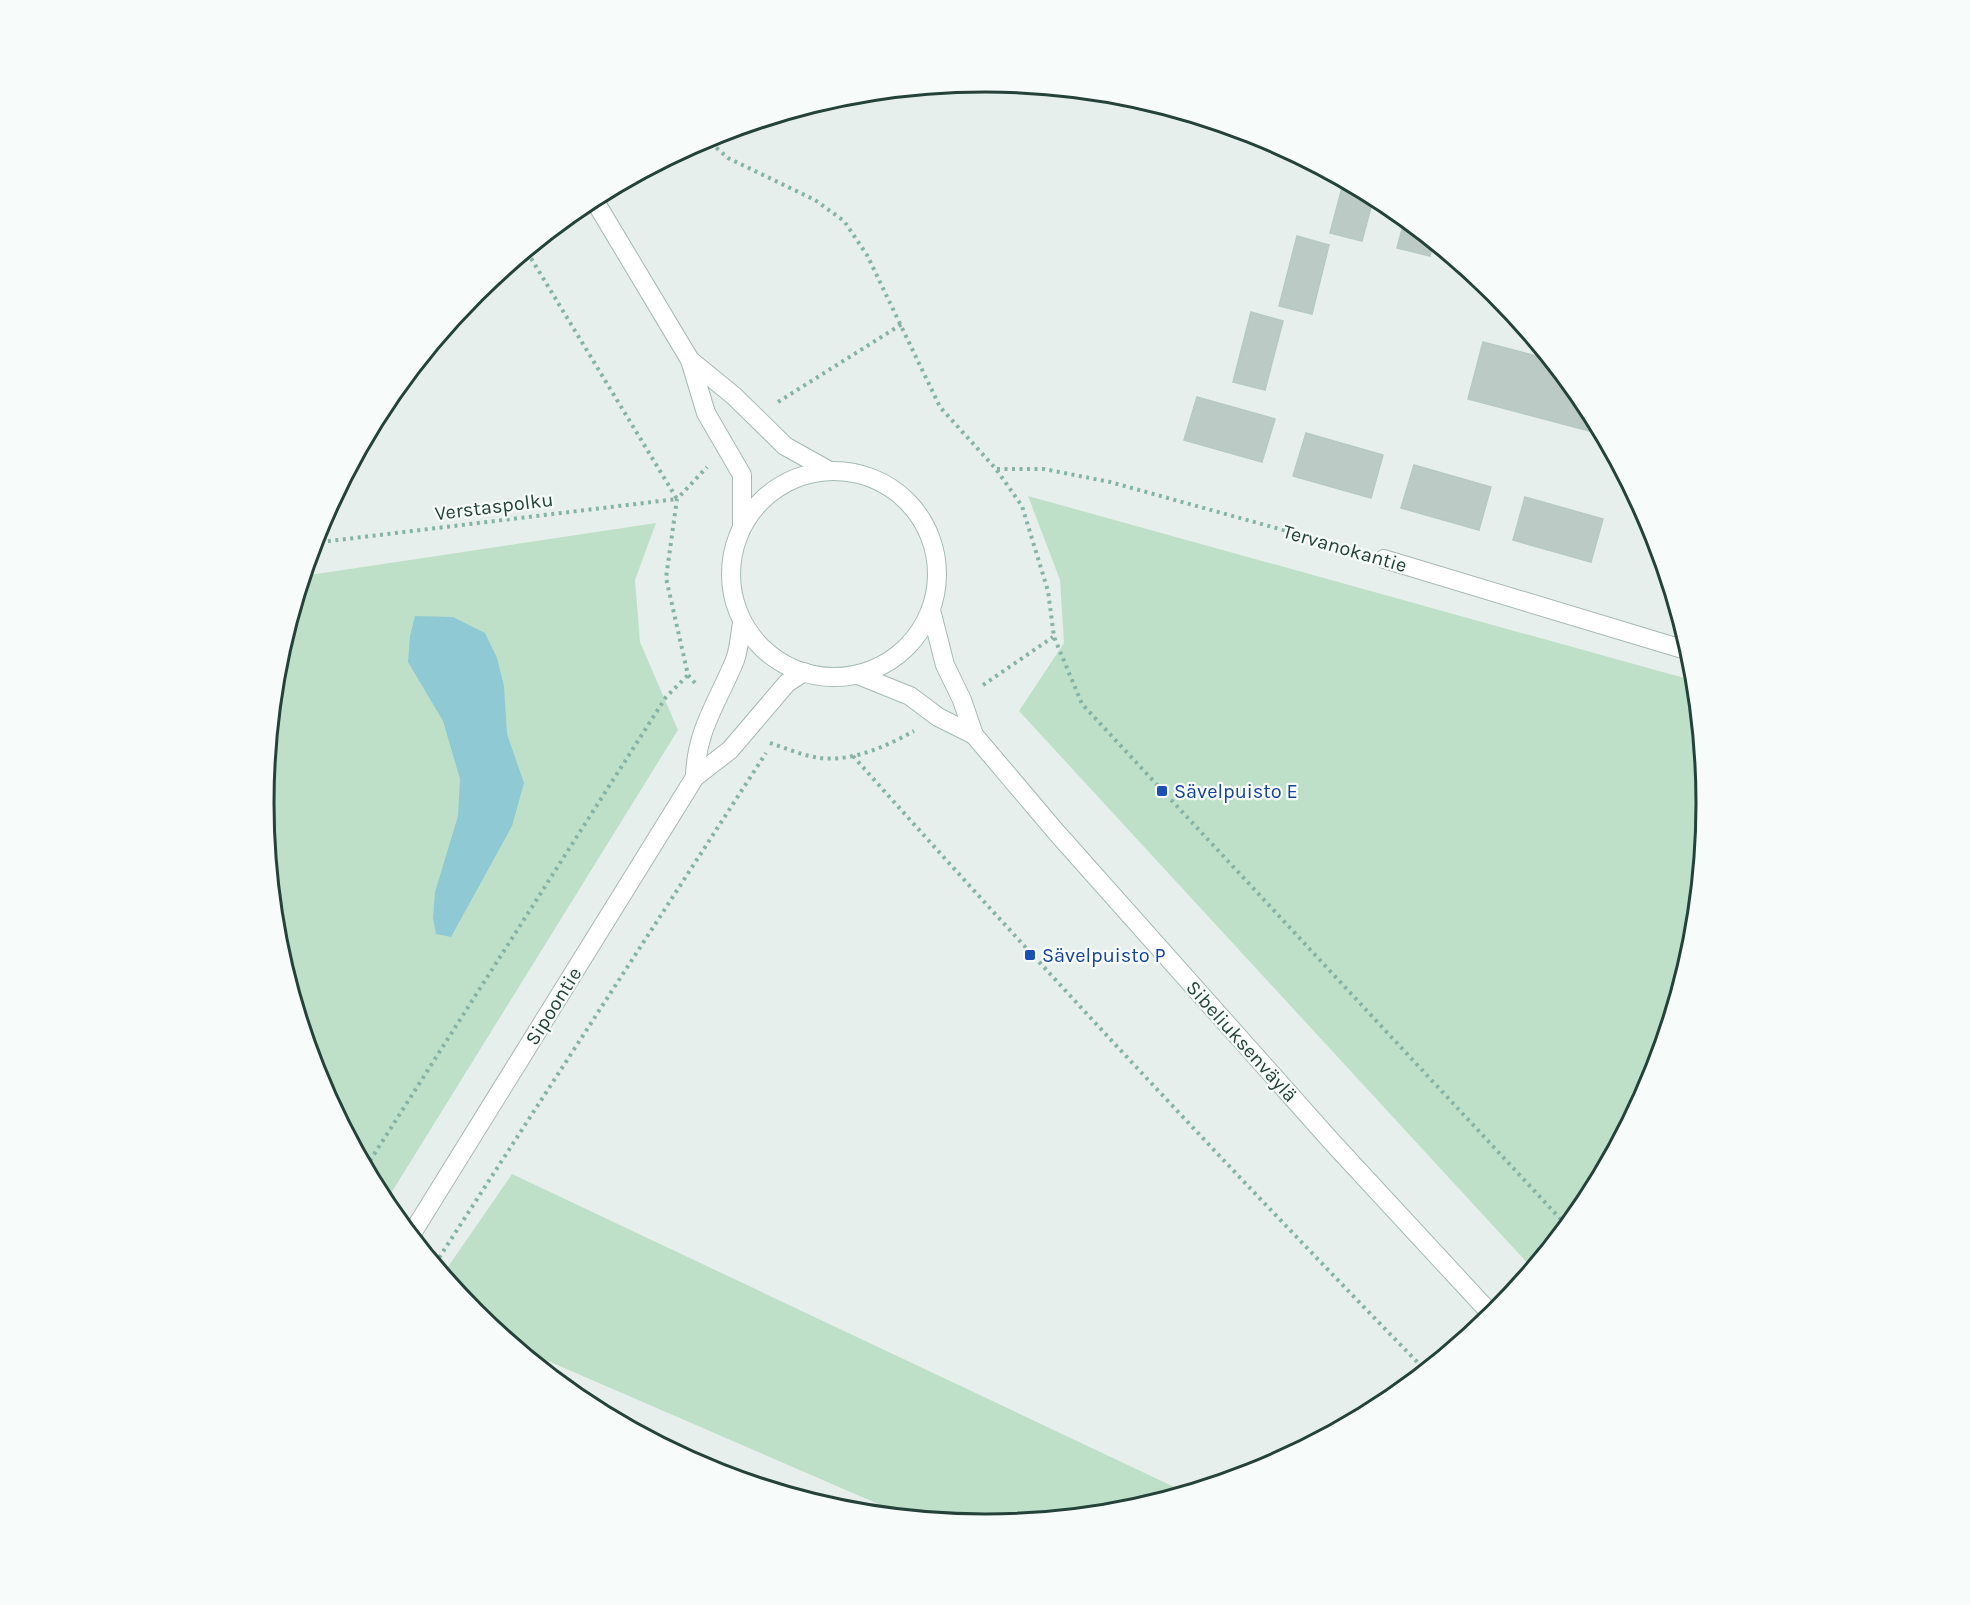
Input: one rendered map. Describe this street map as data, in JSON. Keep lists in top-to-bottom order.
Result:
{
  "streets": {
    "main road": ["Tervanokantie", "Sipoontie", "Sibeliuksenväylä"],
    "path": ["Verstaspolku"]
  },
  "crossings": [
    ["Sipoontie", "Sibeliuksenväylä"]
  ],
  "places": {
    "transit": ["Sävelpuisto E", "Sävelpuisto P"]
  }
}
